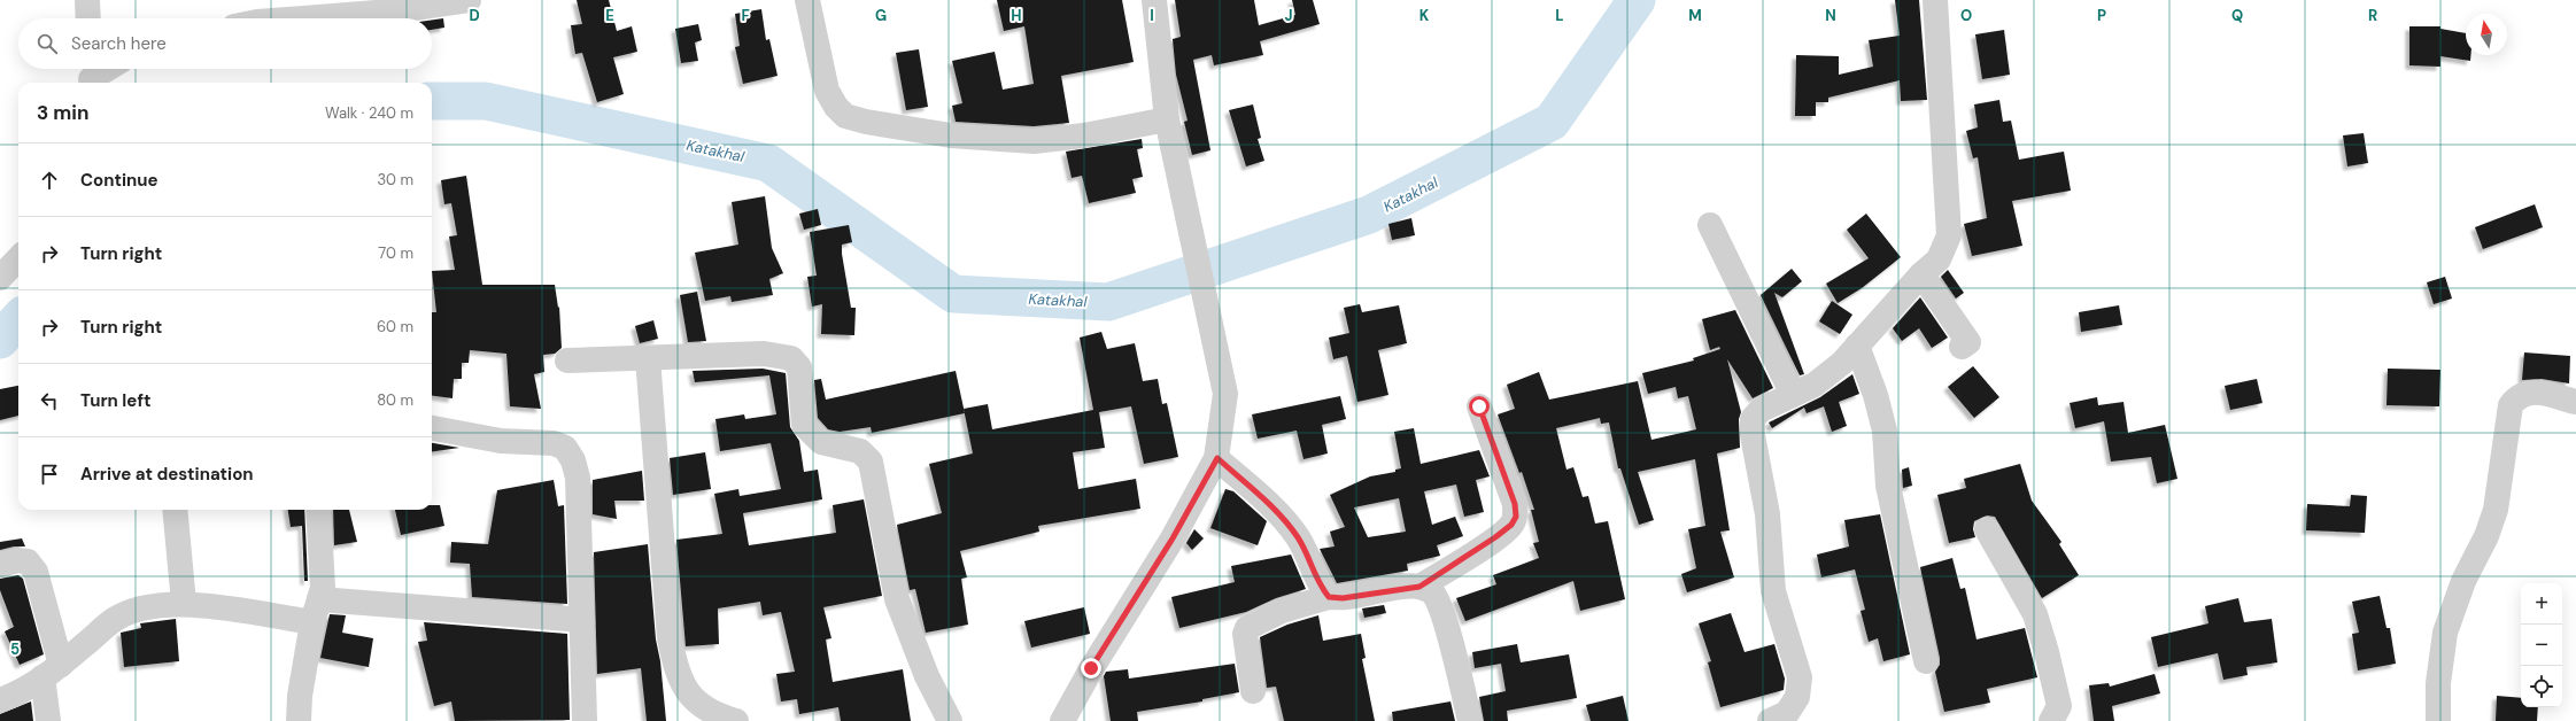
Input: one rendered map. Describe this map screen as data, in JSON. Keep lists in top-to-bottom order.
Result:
{
  "water": ["Katakhal"],
  "north": "top",
  "page": {
    "search": "Search here",
    "heading": ["3 min", "Walk · 240 m"],
    "list": [
      ["Continue", "30 m"],
      ["Turn right", "70 m"],
      ["Turn right", "60 m"],
      ["Turn left", "80 m"],
      "Arrive at destination"
    ],
    "map_buttons": ["+", "−"]
  },
  "grid": {
    "columns": [
      "D",
      "E",
      "F",
      "G",
      "H",
      "I",
      "J",
      "K",
      "L",
      "M",
      "N",
      "O",
      "P",
      "Q",
      "R"
    ],
    "rows": ["5"]
  }
}
